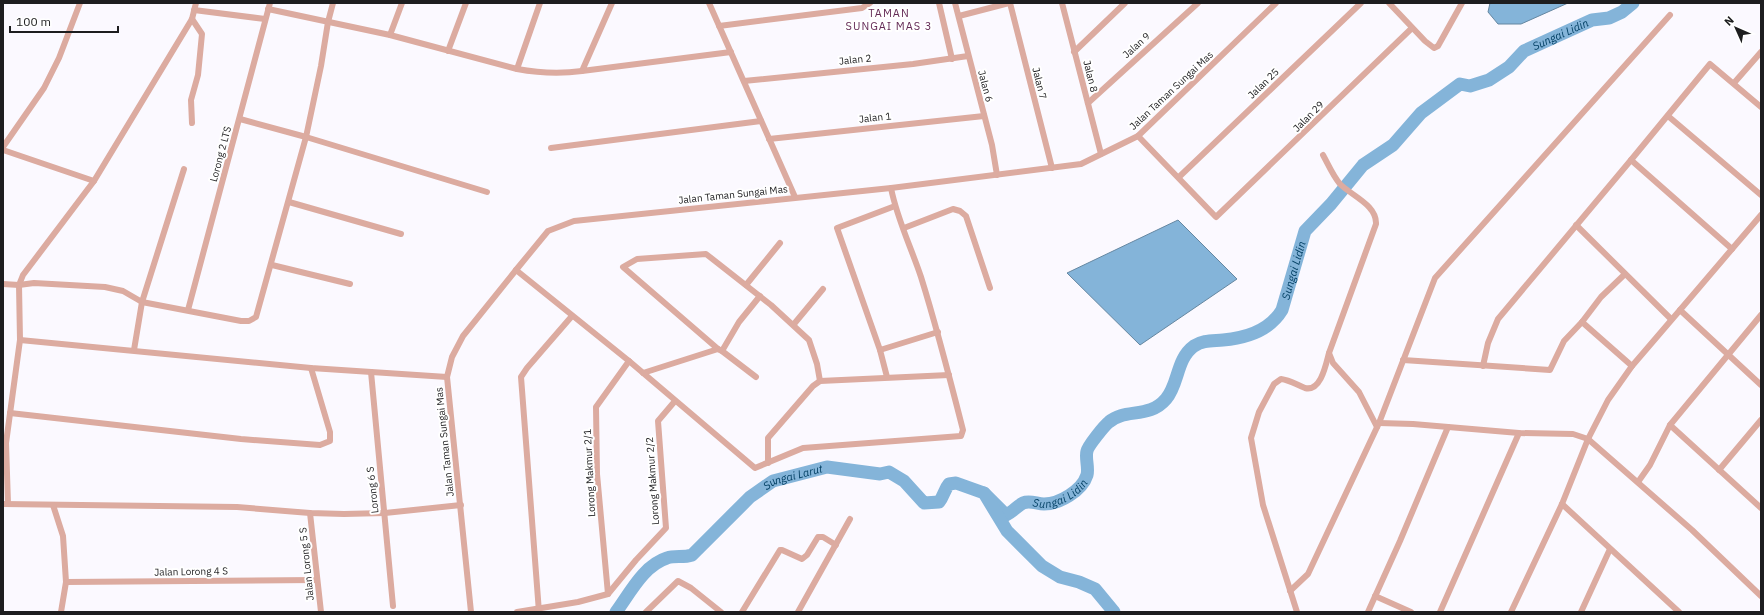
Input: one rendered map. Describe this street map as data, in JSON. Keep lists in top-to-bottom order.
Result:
{
  "streets": {
    "street": [
      "Jalan 9",
      "Jalan 2",
      "Jalan 8",
      "Jalan 7",
      "Jalan 25",
      "Jalan 6",
      "Jalan Taman Sungai Mas",
      "Jalan 29",
      "Jalan 1",
      "Lorong 2 LTS",
      "Lorong Makmur 2/1",
      "Lorong Makmur 2/2",
      "Lorong 6 S",
      "Jalan Lorong 5 S",
      "Jalan Lorong 4 S"
    ]
  },
  "crossings": [
    ["Jalan 9", "Jalan 8"],
    ["Jalan 2", "Jalan 6"],
    ["Jalan 8", "Jalan Taman Sungai Mas"],
    ["Jalan 7", "Jalan Taman Sungai Mas"],
    ["Jalan 25", "Jalan 29"],
    ["Jalan 6", "Jalan Taman Sungai Mas"],
    ["Jalan 6", "Jalan 1"],
    ["Lorong Makmur 2/1", "Lorong Makmur 2/2"],
    ["Jalan Lorong 5 S", "Jalan Lorong 4 S"]
  ],
  "districts": ["TAMAN SUNGAI MAS 3"],
  "water": ["Sungai Lidin", "Sungai Larut"],
  "scale_bar": "100 m",
  "north": "top left"
}
